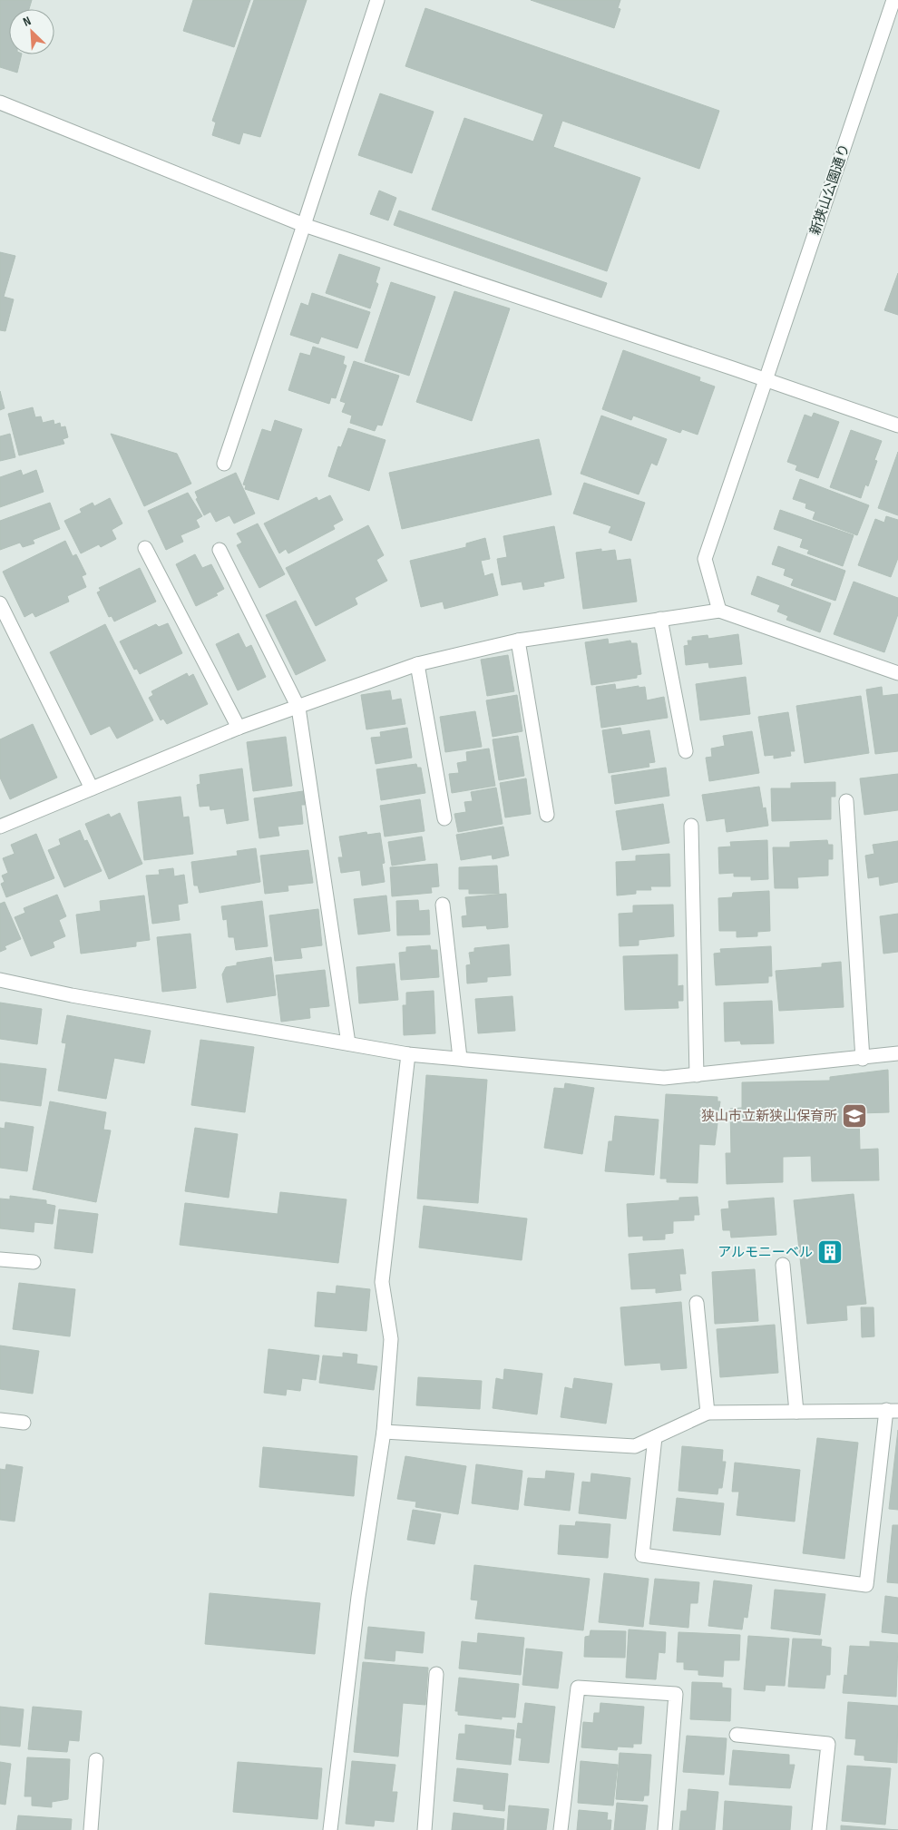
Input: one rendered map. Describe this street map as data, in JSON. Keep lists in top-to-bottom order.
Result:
{
  "streets": {
    "street": ["新狭山公園通り"]
  },
  "places": {
    "school or university": ["狭山市立新狭山保育所"],
    "building": ["アルモニーベル"]
  },
  "north": "top left"
}
